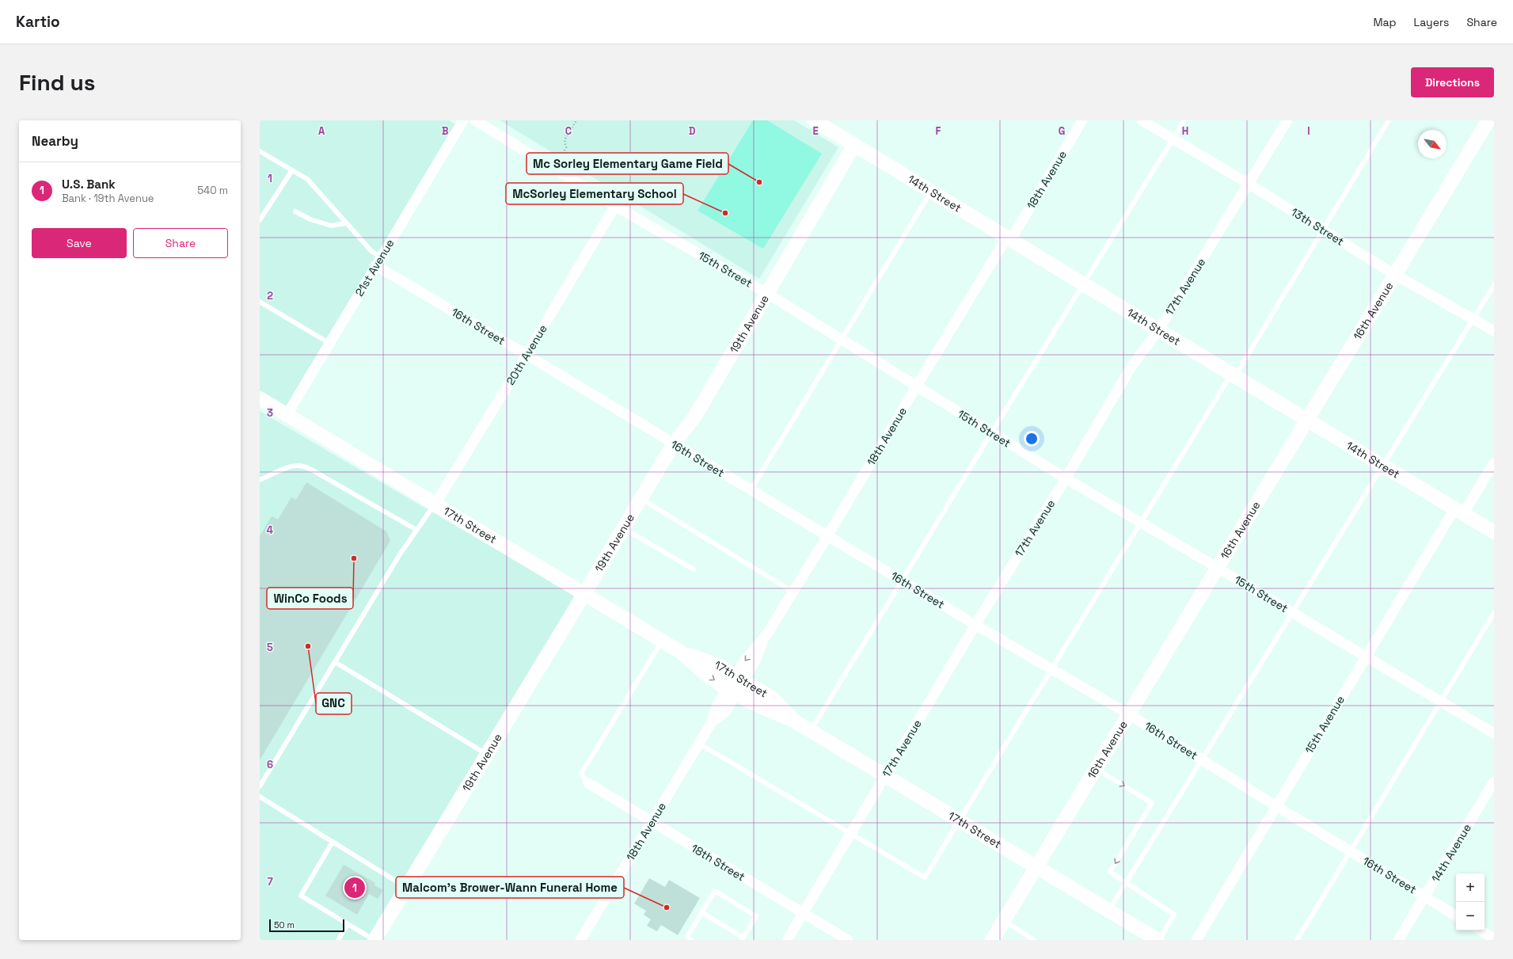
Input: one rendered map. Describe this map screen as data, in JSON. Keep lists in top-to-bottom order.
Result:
{
  "streets": {
    "main road": [
      "14th Street",
      "16th Avenue",
      "19th Avenue",
      "17th Street"
    ],
    "street": [
      "18th Avenue",
      "13th Street",
      "21st Avenue",
      "15th Street",
      "17th Avenue",
      "16th Street",
      "20th Avenue",
      "15th Avenue",
      "14th Avenue",
      "18th Street"
    ]
  },
  "crossings": [
    ["18th Avenue", "14th Street"],
    ["18th Avenue", "15th Street"],
    ["18th Avenue", "16th Street"],
    ["18th Avenue", "17th Street"],
    ["18th Avenue", "18th Street"],
    ["14th Street", "17th Avenue"],
    ["14th Street", "16th Avenue"],
    ["14th Street", "19th Avenue"],
    ["14th Street", "15th Avenue"],
    ["13th Street", "17th Avenue"],
    ["13th Street", "16th Avenue"],
    ["21st Avenue", "16th Street"],
    ["21st Avenue", "17th Street"],
    ["15th Street", "17th Avenue"],
    ["15th Street", "16th Avenue"],
    ["15th Street", "19th Avenue"],
    ["15th Street", "20th Avenue"],
    ["15th Street", "15th Avenue"],
    ["17th Avenue", "16th Street"],
    ["17th Avenue", "17th Street"],
    ["17th Avenue", "18th Street"],
    ["16th Avenue", "16th Street"],
    ["16th Avenue", "17th Street"],
    ["19th Avenue", "16th Street"],
    ["19th Avenue", "17th Street"],
    ["16th Street", "20th Avenue"],
    ["16th Street", "15th Avenue"],
    ["16th Street", "14th Avenue"],
    ["20th Avenue", "17th Street"]
  ],
  "places": [
    "Mc Sorley Elementary Game Field",
    "McSorley Elementary School",
    "WinCo Foods",
    "GNC",
    "Malcom's Brower-Wann Funeral Home"
  ],
  "scale_bar": "50 m",
  "north": "bottom right",
  "page": {
    "header": "Kartio",
    "nav": ["Map", "Layers", "Share"],
    "buttons": [
      "Directions",
      ["Save", "Share"]
    ],
    "title": "Find us",
    "heading": "Nearby",
    "list": [
      {
        "mark": "1",
        "name": "U.S. Bank",
        "note": "Bank · 19th Avenue",
        "value": "540 m"
      }
    ],
    "map_buttons": ["+", "−"],
    "pins": "1",
    "scale": "50 m"
  },
  "grid": {
    "columns": [
      "A",
      "B",
      "C",
      "D",
      "E",
      "F",
      "G",
      "H",
      "I"
    ],
    "rows": [
      "1",
      "2",
      "3",
      "4",
      "5",
      "6",
      "7"
    ]
  }
}
